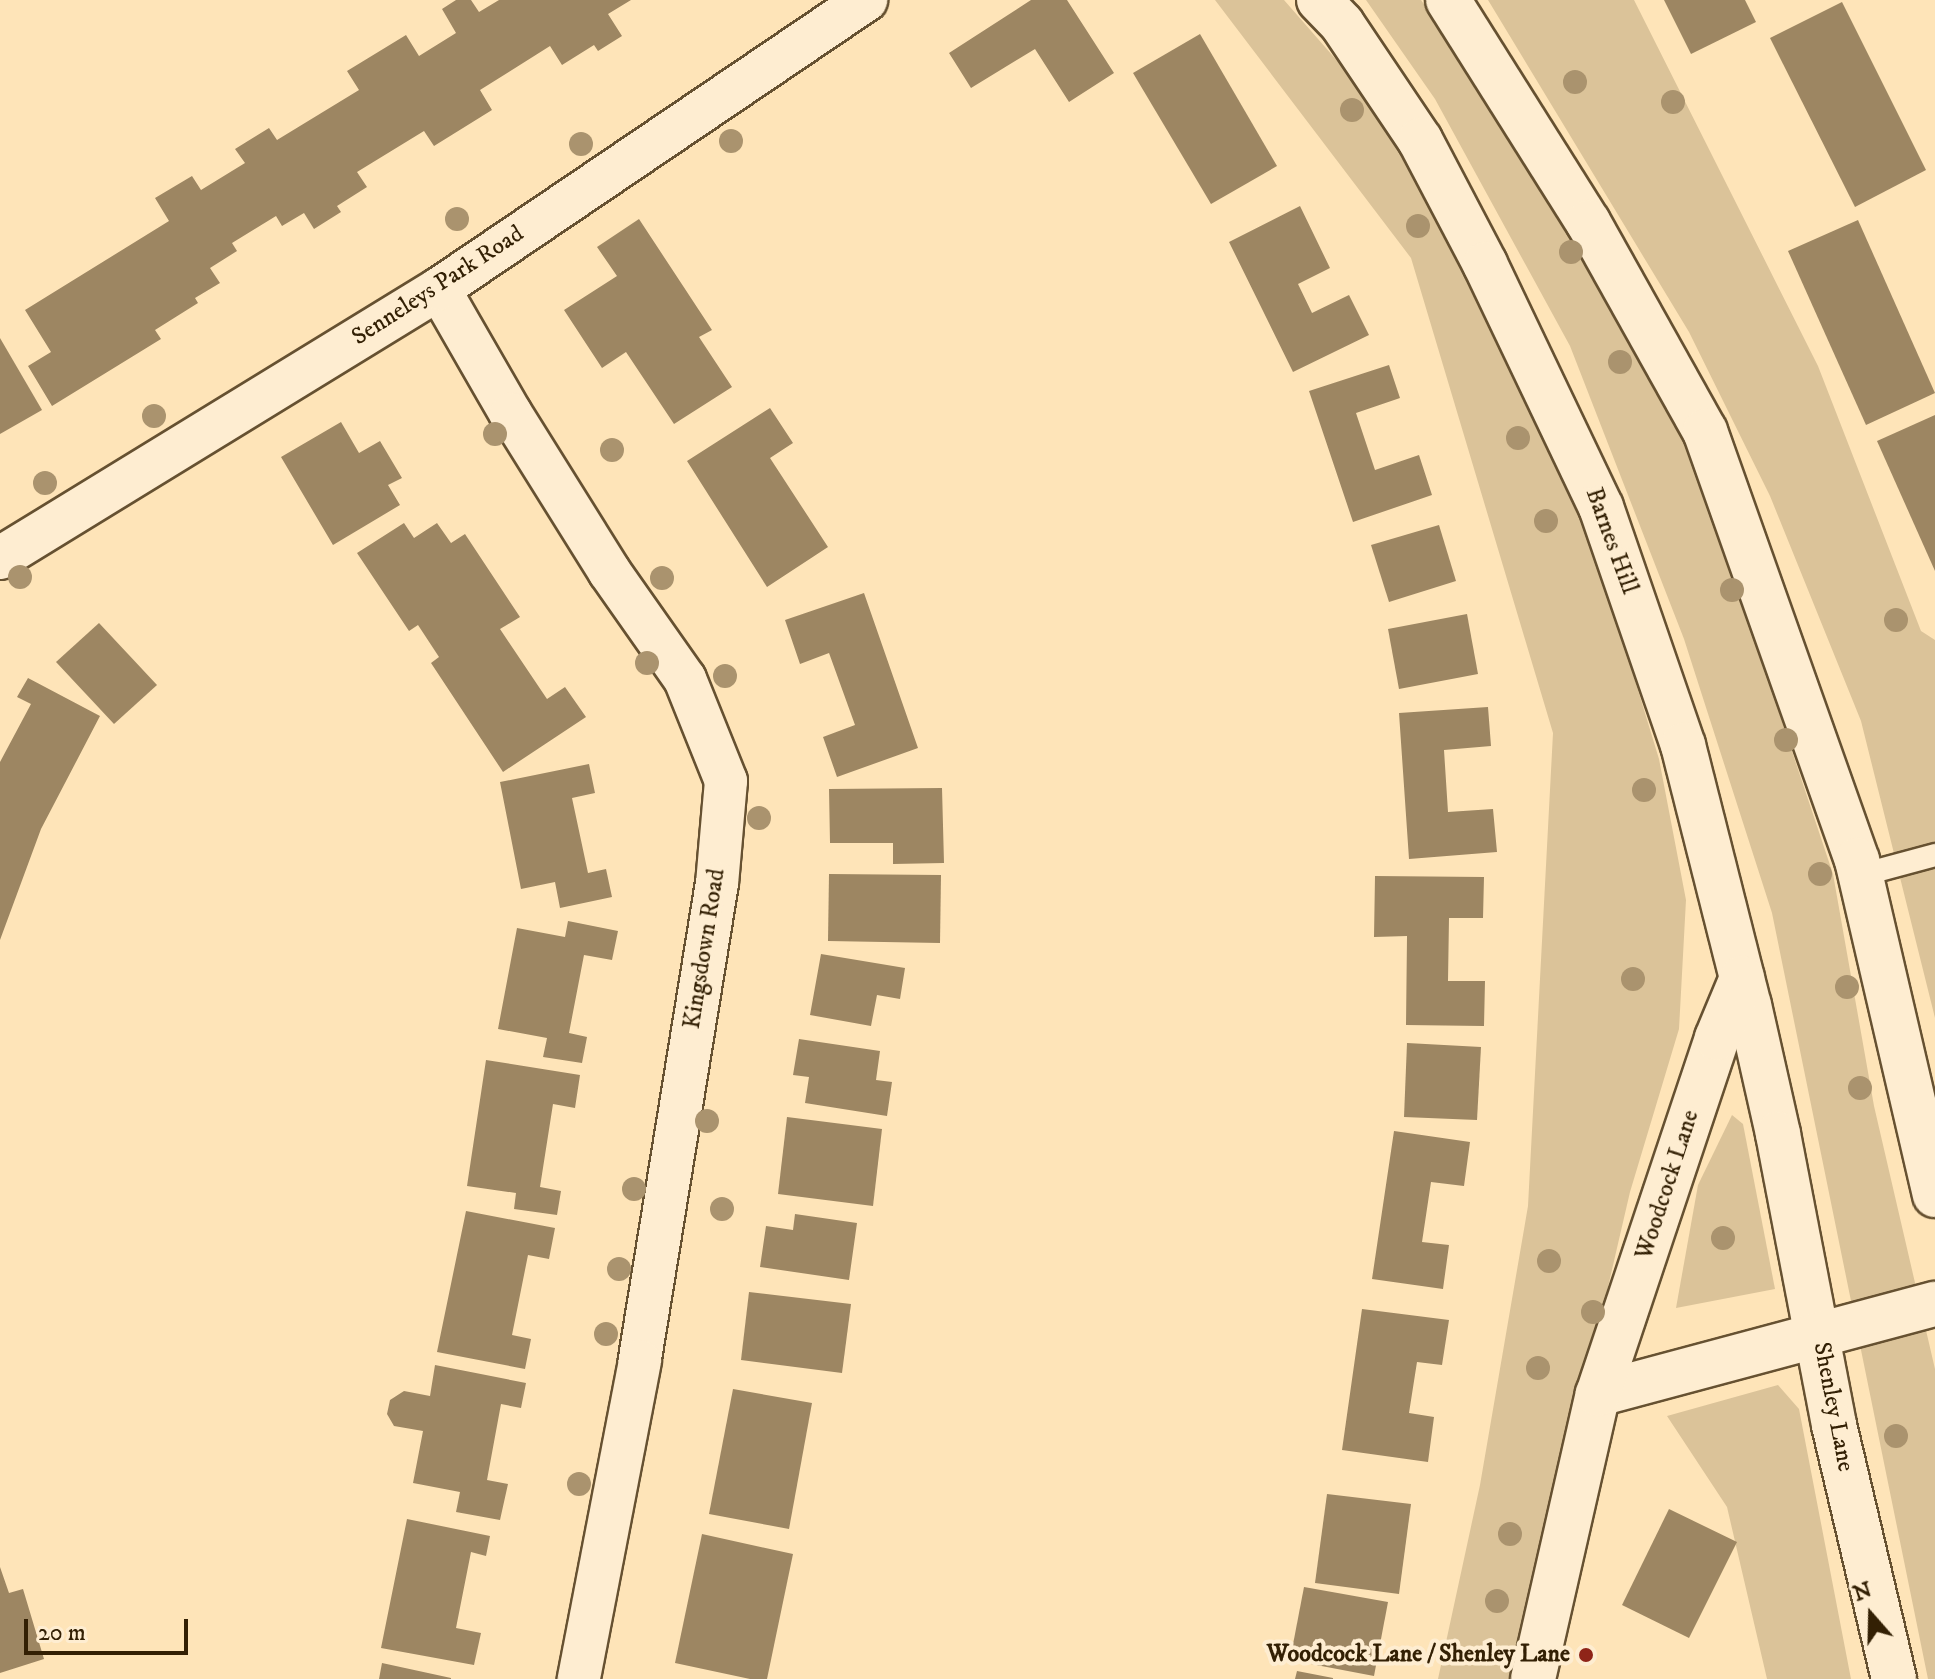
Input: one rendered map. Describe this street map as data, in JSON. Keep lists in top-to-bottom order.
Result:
{
  "streets": {
    "main road": ["Barnes Hill", "Woodcock Lane", "Shenley Lane"],
    "street": ["Senneleys Park Road", "Kingsdown Road"]
  },
  "crossings": [
    ["Senneleys Park Road", "Kingsdown Road"],
    ["Barnes Hill", "Woodcock Lane"],
    ["Barnes Hill", "Shenley Lane"]
  ],
  "places": ["Woodcock Lane / Shenley Lane"],
  "scale_bar": "20 m",
  "north": "top"
}
